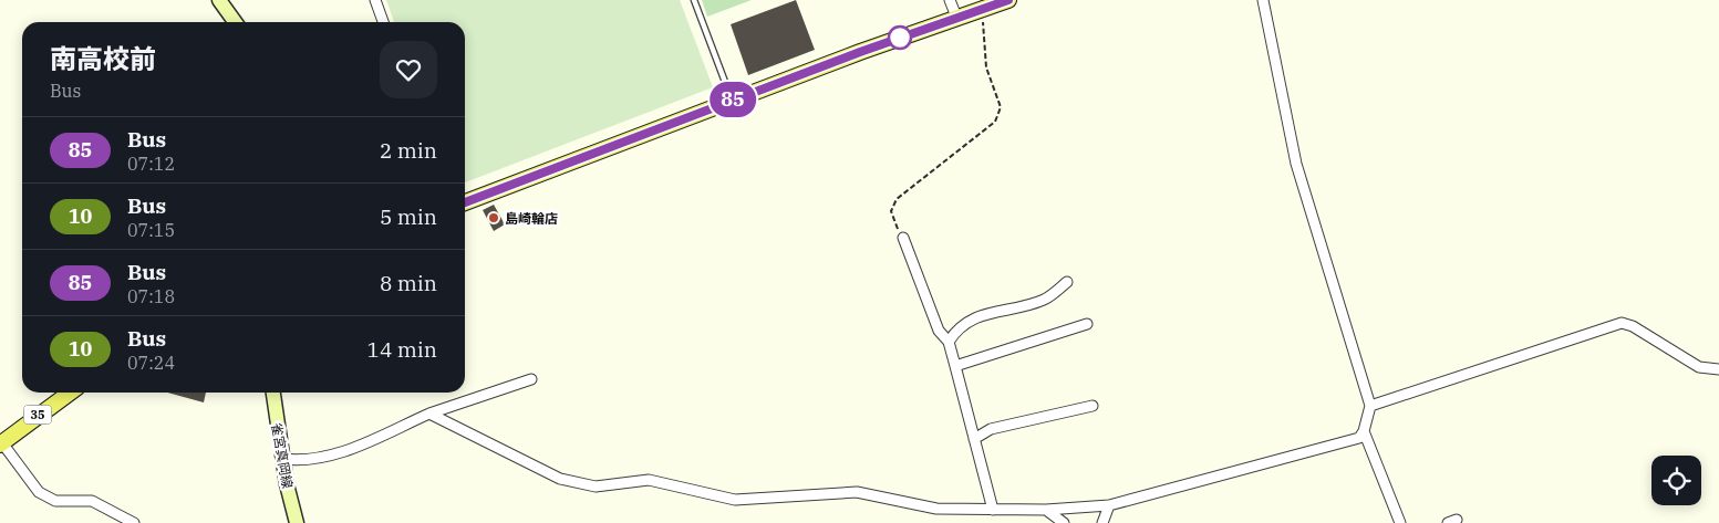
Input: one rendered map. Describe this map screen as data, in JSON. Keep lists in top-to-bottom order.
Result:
{
  "streets": {
    "main road": ["35", "雀宮真岡線"]
  },
  "places": ["島崎輪店"],
  "lines": ["bus line 85"],
  "page": {
    "on_map": "85",
    "heading": ["南高校前", "Bus"],
    "list": [
      {
        "mark": "85",
        "name": "Bus",
        "note": "07:12",
        "value": "2 min"
      },
      {
        "mark": "10",
        "name": "Bus",
        "note": "07:15",
        "value": "5 min"
      },
      {
        "mark": "85",
        "name": "Bus",
        "note": "07:18",
        "value": "8 min"
      },
      {
        "mark": "10",
        "name": "Bus",
        "note": "07:24",
        "value": "14 min"
      }
    ]
  }
}
